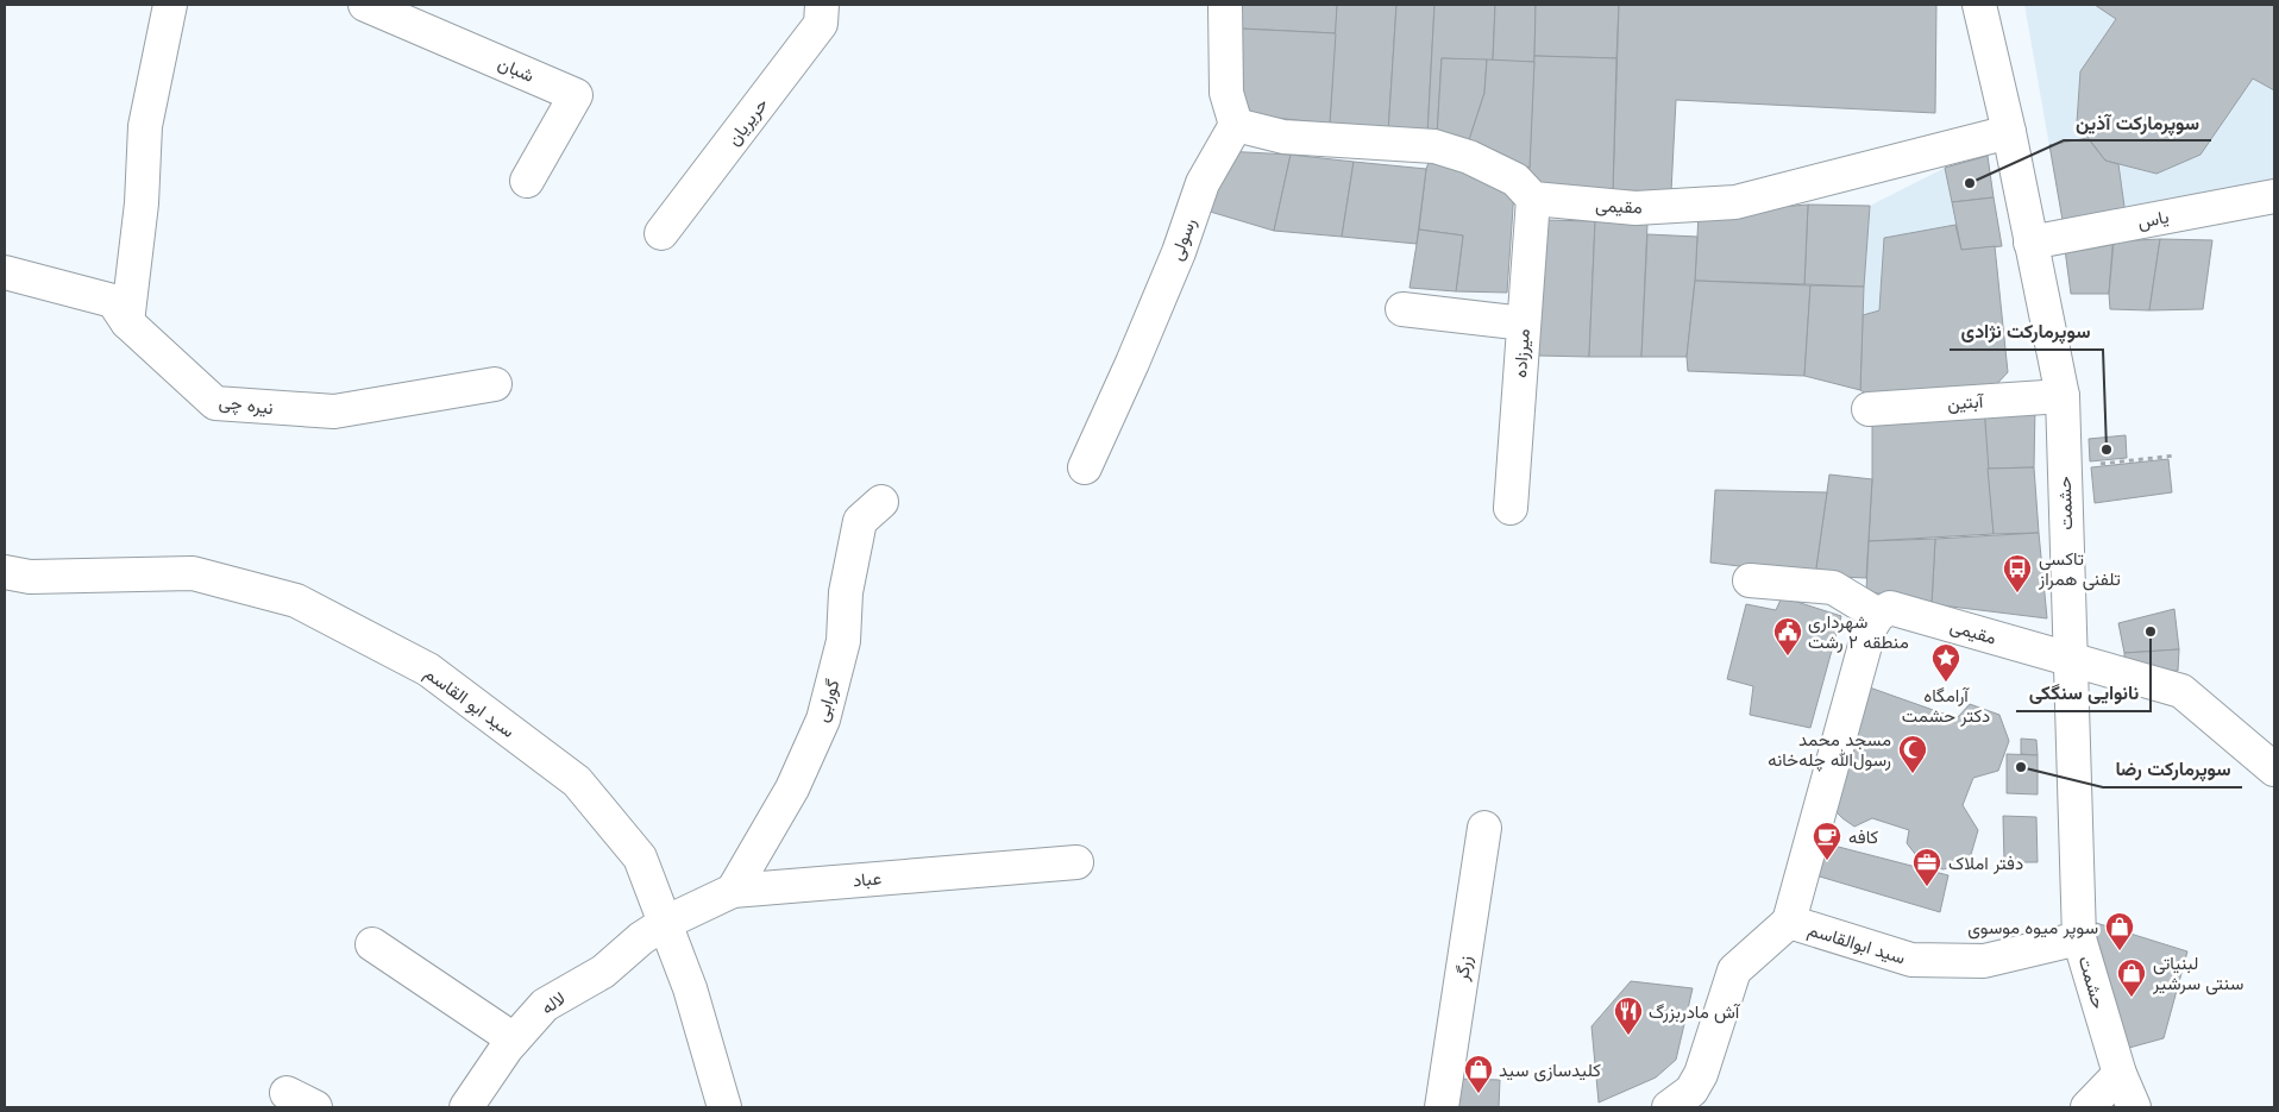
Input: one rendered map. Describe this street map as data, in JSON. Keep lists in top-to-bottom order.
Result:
{
  "streets": {
    "street": [
      "شبان",
      "حریریان",
      "مقیمی",
      "یاس",
      "رسولی",
      "میرزاده",
      "آبتین",
      "نیره چی",
      "حشمت",
      "گورابی",
      "سید ابو القاسم",
      "عباد",
      "سید ابوالقاسم",
      "زرگر",
      "لاله"
    ]
  },
  "crossings": [
    ["مقیمی", "میرزاده"],
    ["مقیمی", "حشمت"],
    ["یاس", "حشمت"],
    ["آبتین", "حشمت"],
    ["حشمت", "سید ابوالقاسم"],
    ["گورابی", "عباد"],
    ["سید ابو القاسم", "عباد"],
    ["سید ابو القاسم", "لاله"],
    ["عباد", "لاله"]
  ],
  "places": {
    "other": [
      "سوپرمارکت آذین",
      "سوپرمارکت نژادی",
      "نانوایی سنگکی",
      "سوپرمارکت رضا"
    ],
    "bus stop": ["تاکسی تلفنی همراز"],
    "public building": ["شهرداری منطقه ۲ رشت"],
    "place": ["آرامگاه دکتر حشمت"],
    "mosque": ["مسجد محمد رسول‌‌الله چله‌خانه"],
    "cafe": ["کافه"],
    "office": ["دفتر املاک"],
    "shop": ["سوپر میوه موسوی", "لبنیاتی سنتی سرشیر", "کلیدسازی سید"],
    "restaurant": ["آش مادربزرگ"]
  }
}
